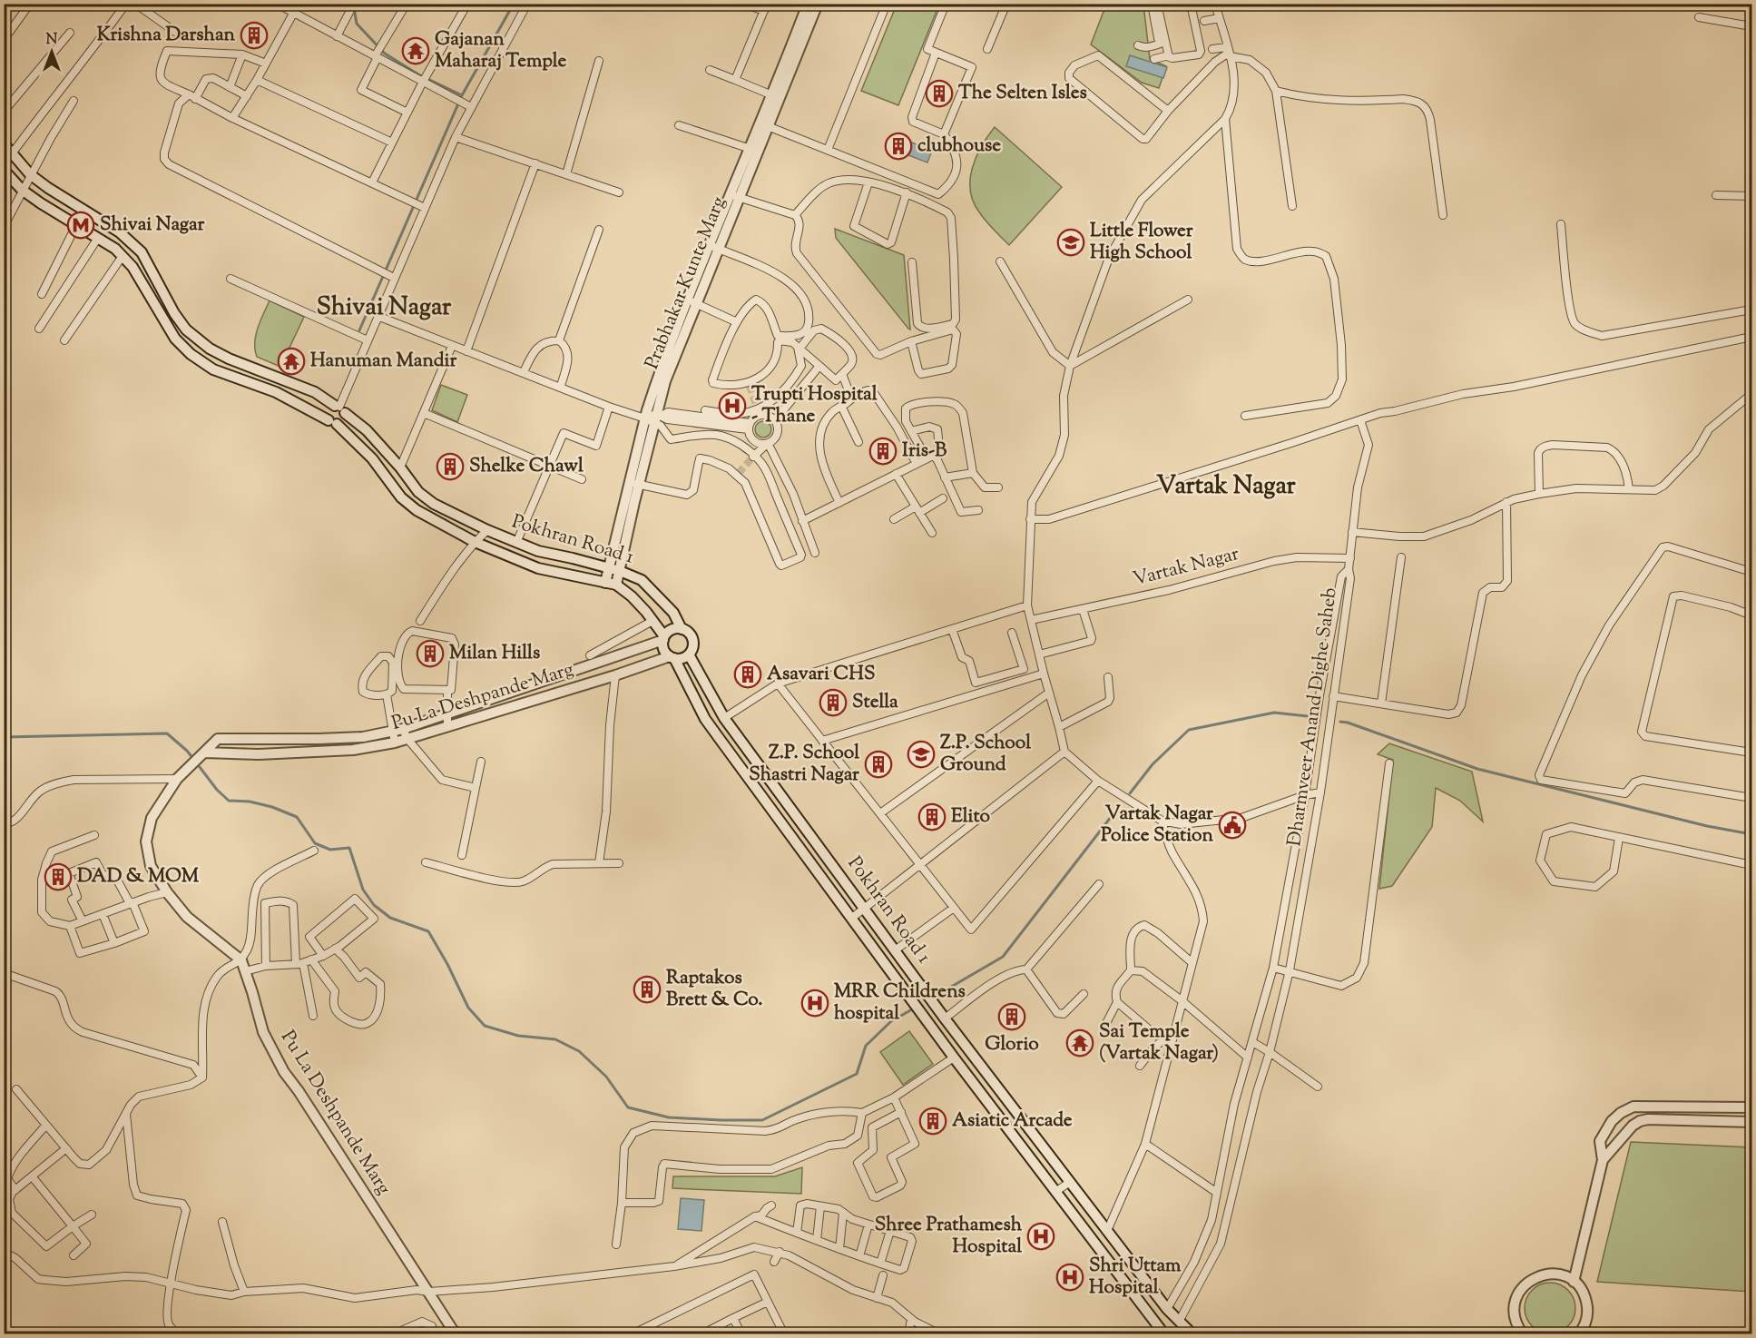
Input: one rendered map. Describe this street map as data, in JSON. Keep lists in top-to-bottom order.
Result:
{
  "streets": {
    "main road": ["Prabhakar Kunte Marg", "Pokhran Road 1", "Pu La Deshpande Marg"],
    "street": ["Vartak Nagar", "Dharmveer Anand Dighe Saheb"]
  },
  "crossings": [
    ["Prabhakar Kunte Marg", "Pokhran Road 1"],
    ["Pokhran Road 1", "Pu La Deshpande Marg"],
    ["Pokhran Road 1", "Dharmveer Anand Dighe Saheb"]
  ],
  "districts": ["Shivai Nagar", "Vartak Nagar"],
  "places": {
    "building": [
      "Krishna Darshan",
      "The Selten Isles",
      "clubhouse",
      "Iris-B",
      "Shelke Chawl",
      "Milan Hills",
      "Asavari CHS",
      "Stella",
      "Z.P. School Shastri Nagar",
      "Elito",
      "DAD & MOM",
      "Raptakos Brett & Co.",
      "Glorio",
      "Asiatic Arcade"
    ],
    "temple": ["Gajanan Maharaj Temple", "Hanuman Mandir", "Sai Temple (Vartak Nagar)"],
    "metro station": ["Shivai Nagar"],
    "school or university": ["Little Flower High School", "Z.P. School Ground"],
    "hospital": [
      "Trupti Hospital - Thane",
      "MRR Childrens hospital",
      "Shree Prathamesh Hospital",
      "Shri Uttam Hospital"
    ],
    "public building": ["Vartak Nagar Police Station"]
  },
  "north": "top"
}
